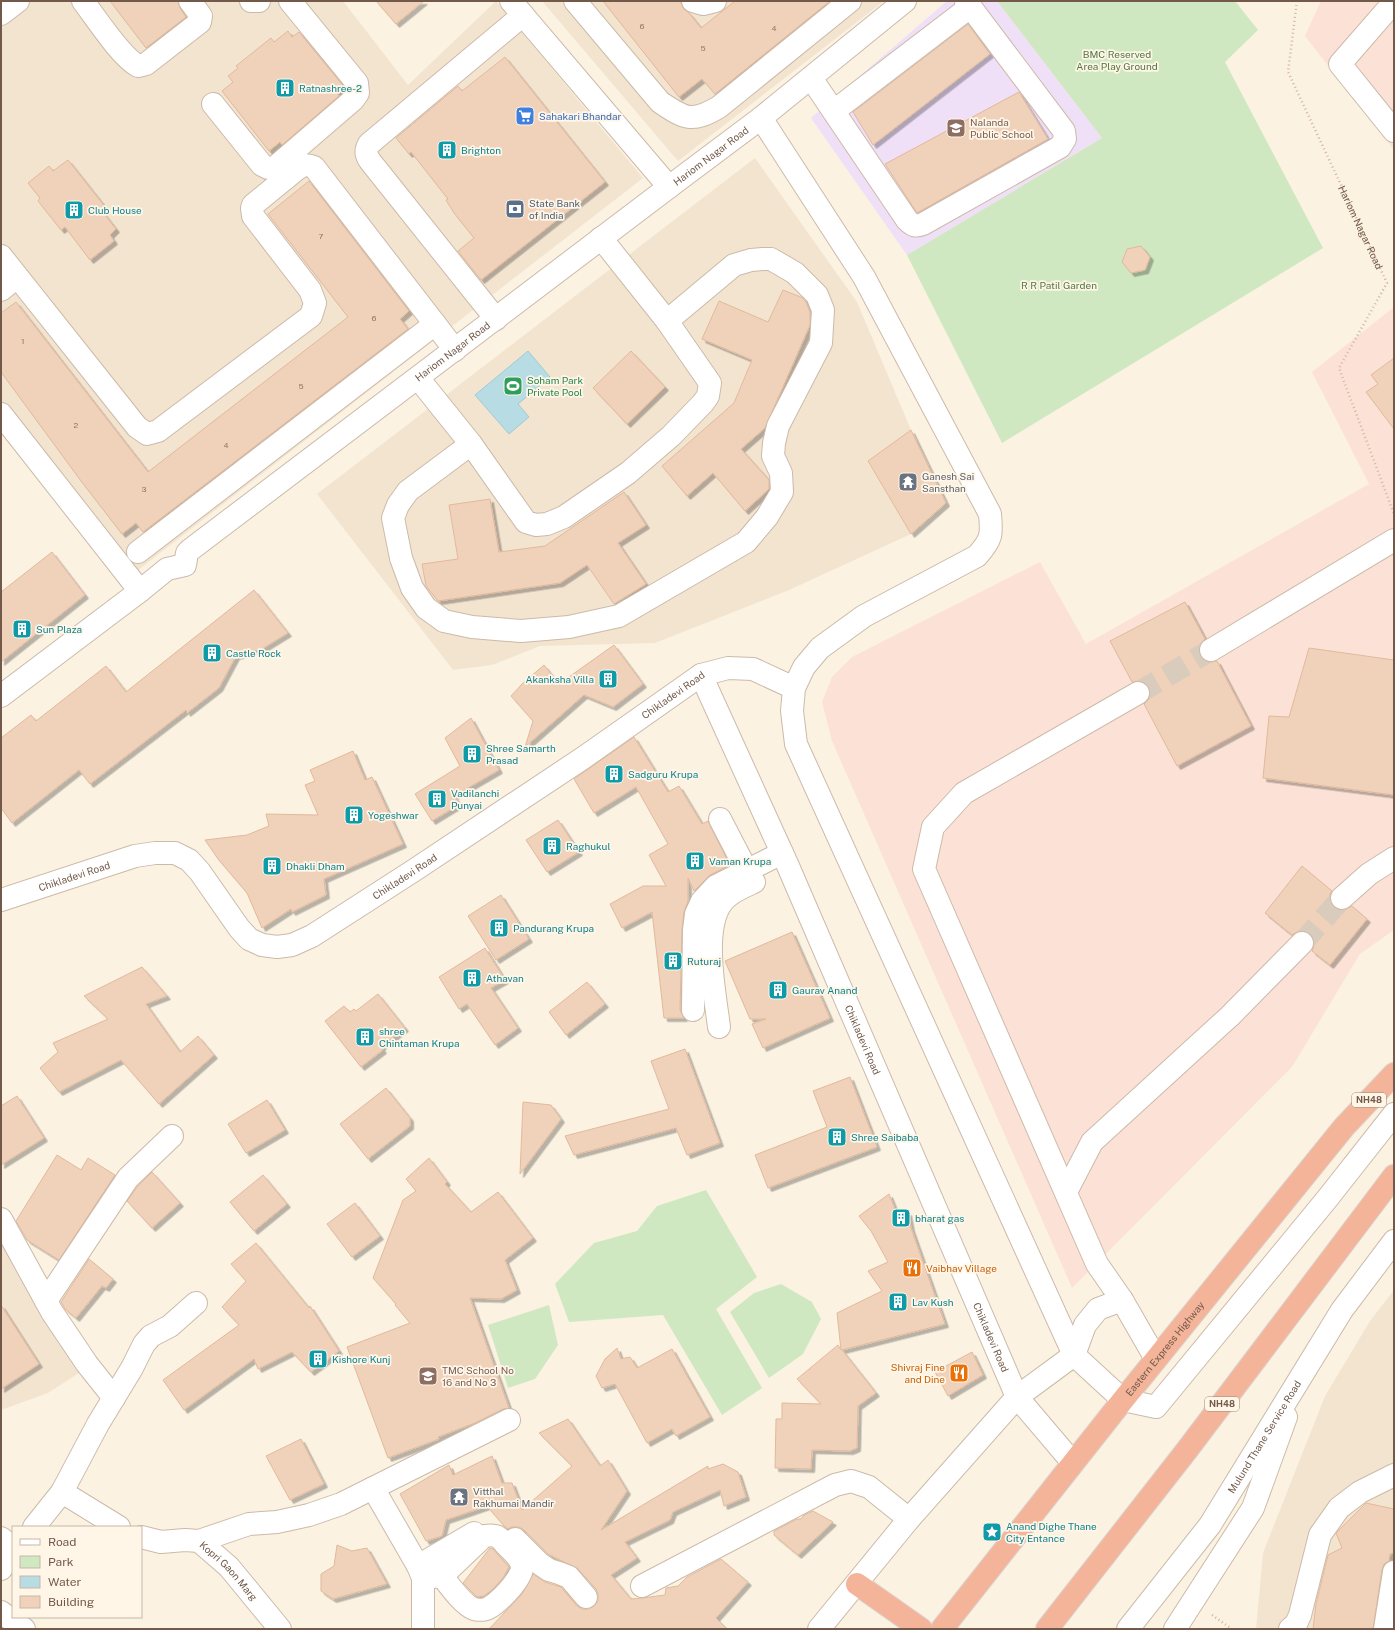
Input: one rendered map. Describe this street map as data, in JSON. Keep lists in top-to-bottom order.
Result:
{
  "streets": {
    "highway": ["NH48", "Eastern Express Highway"],
    "street": [
      "Hariom Nagar Road",
      "Chikladevi Road",
      "Mulund Thane Service Road",
      "Kopri Gaon Marg"
    ]
  },
  "crossings": [
    ["Chikladevi Road", "Eastern Express Highway"]
  ],
  "parks": ["BMC Reserved Area Play Ground", "R R Patil Garden"],
  "places": {
    "building": [
      "Ratnashree-2",
      "Brighton",
      "Club House",
      "Sun Plaza",
      "Castle Rock",
      "Akanksha Villa",
      "Shree Samarth Prasad",
      "Sadguru Krupa",
      "Vadilanchi Punyai",
      "Yogeshwar",
      "Raghukul",
      "Vaman Krupa",
      "Dhakli Dham",
      "Pandurang Krupa",
      "Ruturaj",
      "Athavan",
      "Gaurav Anand",
      "shree Chintaman Krupa",
      "Shree Saibaba",
      "bharat gas",
      "Lav Kush",
      "Kishore Kunj"
    ],
    "supermarket": ["Sahakari Bhandar"],
    "school or university": ["Nalanda Public School", "TMC School No 16 and No 3"],
    "bank": ["State Bank of India"],
    "sports": ["Soham Park Private Pool"],
    "temple": ["Ganesh Sai Sansthan", "Vitthal Rakhumai Mandir"],
    "restaurant": ["Vaibhav Village", "Shivraj Fine and Dine"],
    "place": ["Anand Dighe Thane City Entance"]
  },
  "house_numbers": [
    "6",
    "4",
    "5",
    "7",
    "6",
    "1",
    "5",
    "2",
    "4",
    "3"
  ],
  "legend": [
    "Road",
    "Park",
    "Water",
    "Building"
  ]
}
